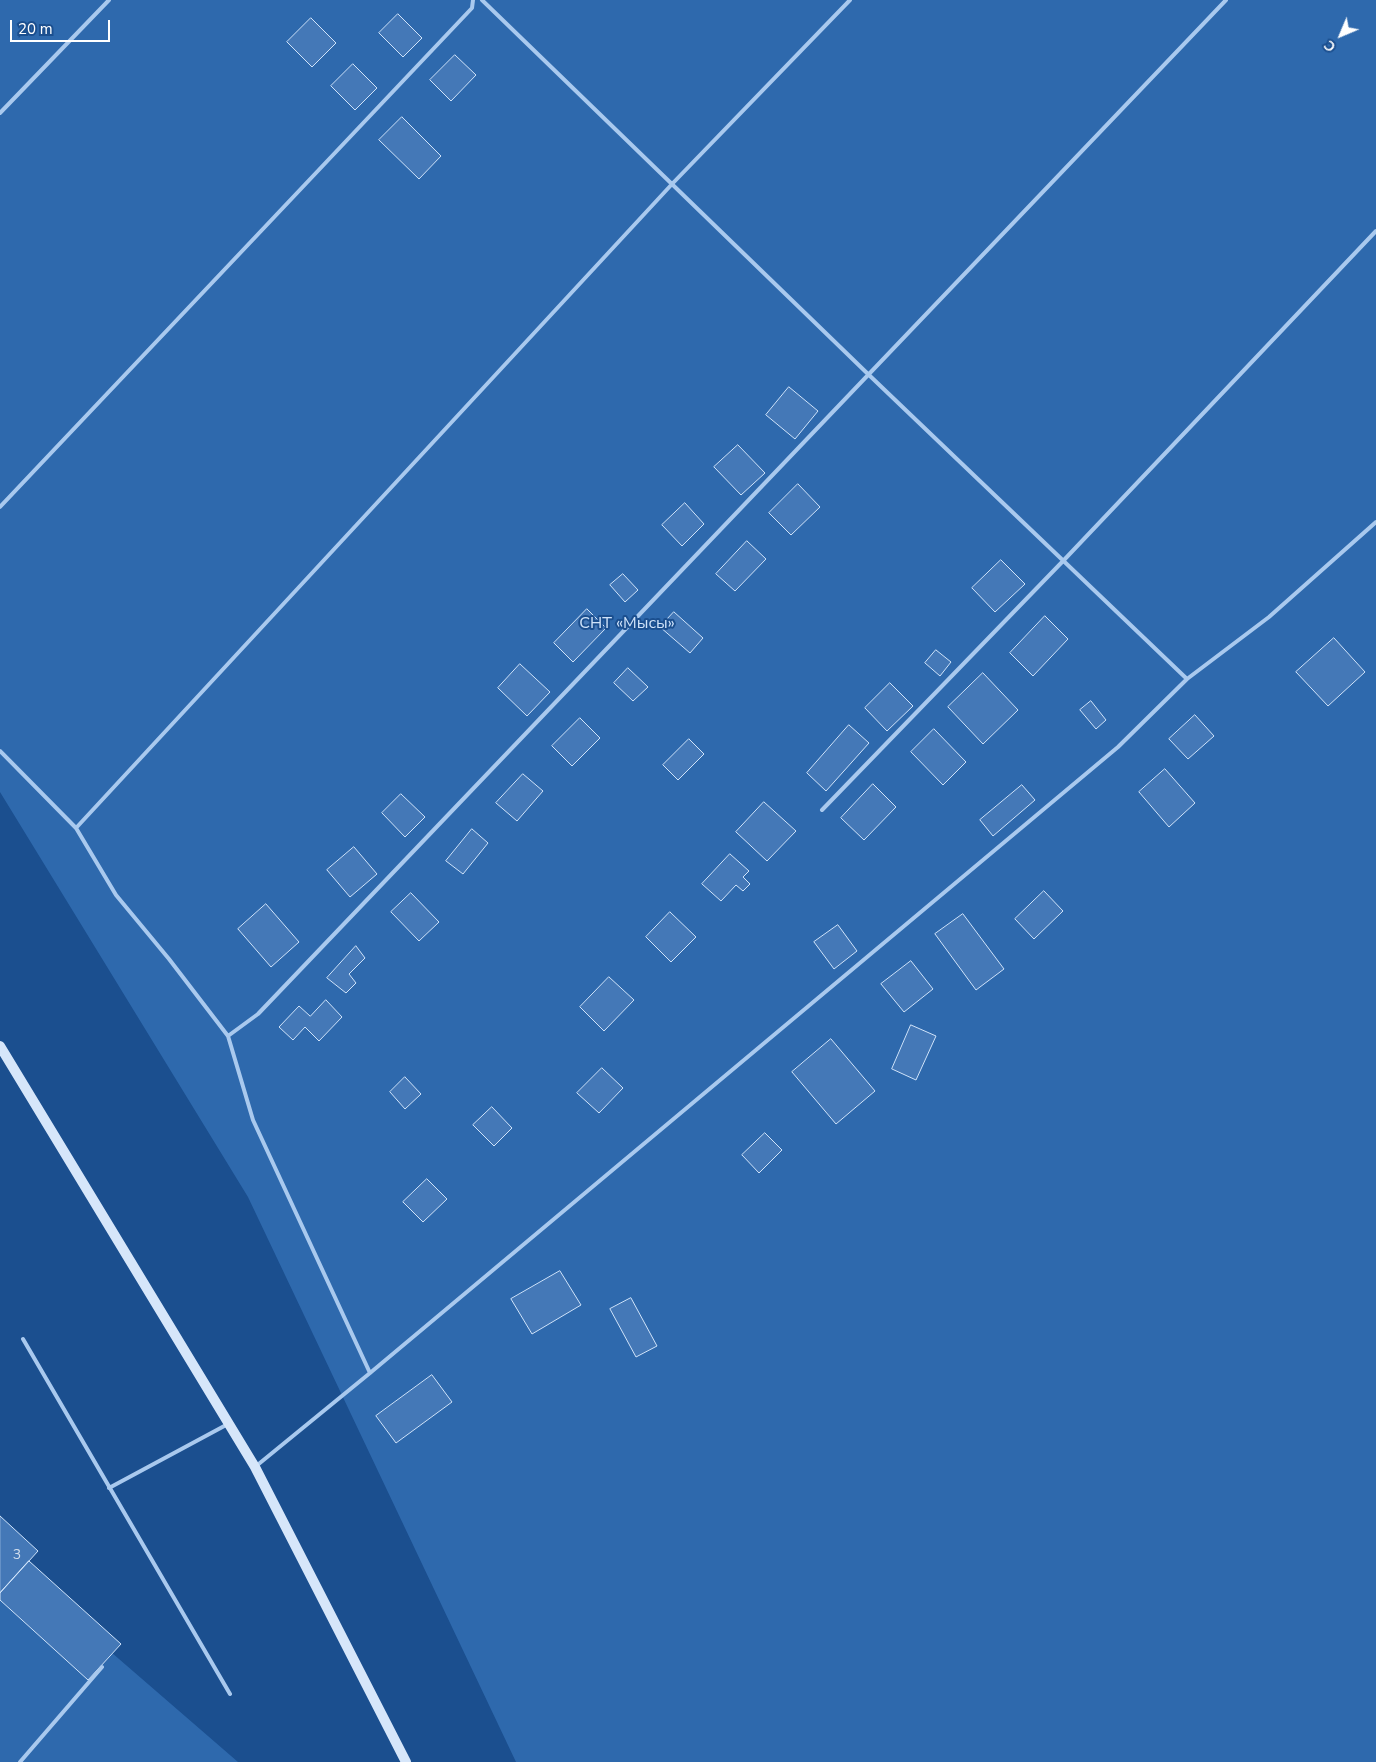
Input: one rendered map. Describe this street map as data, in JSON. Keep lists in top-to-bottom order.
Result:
{
  "parks": ["СНТ «Мысы»"],
  "house_numbers": ["3"],
  "scale_bar": "20 m",
  "north": "bottom left"
}
